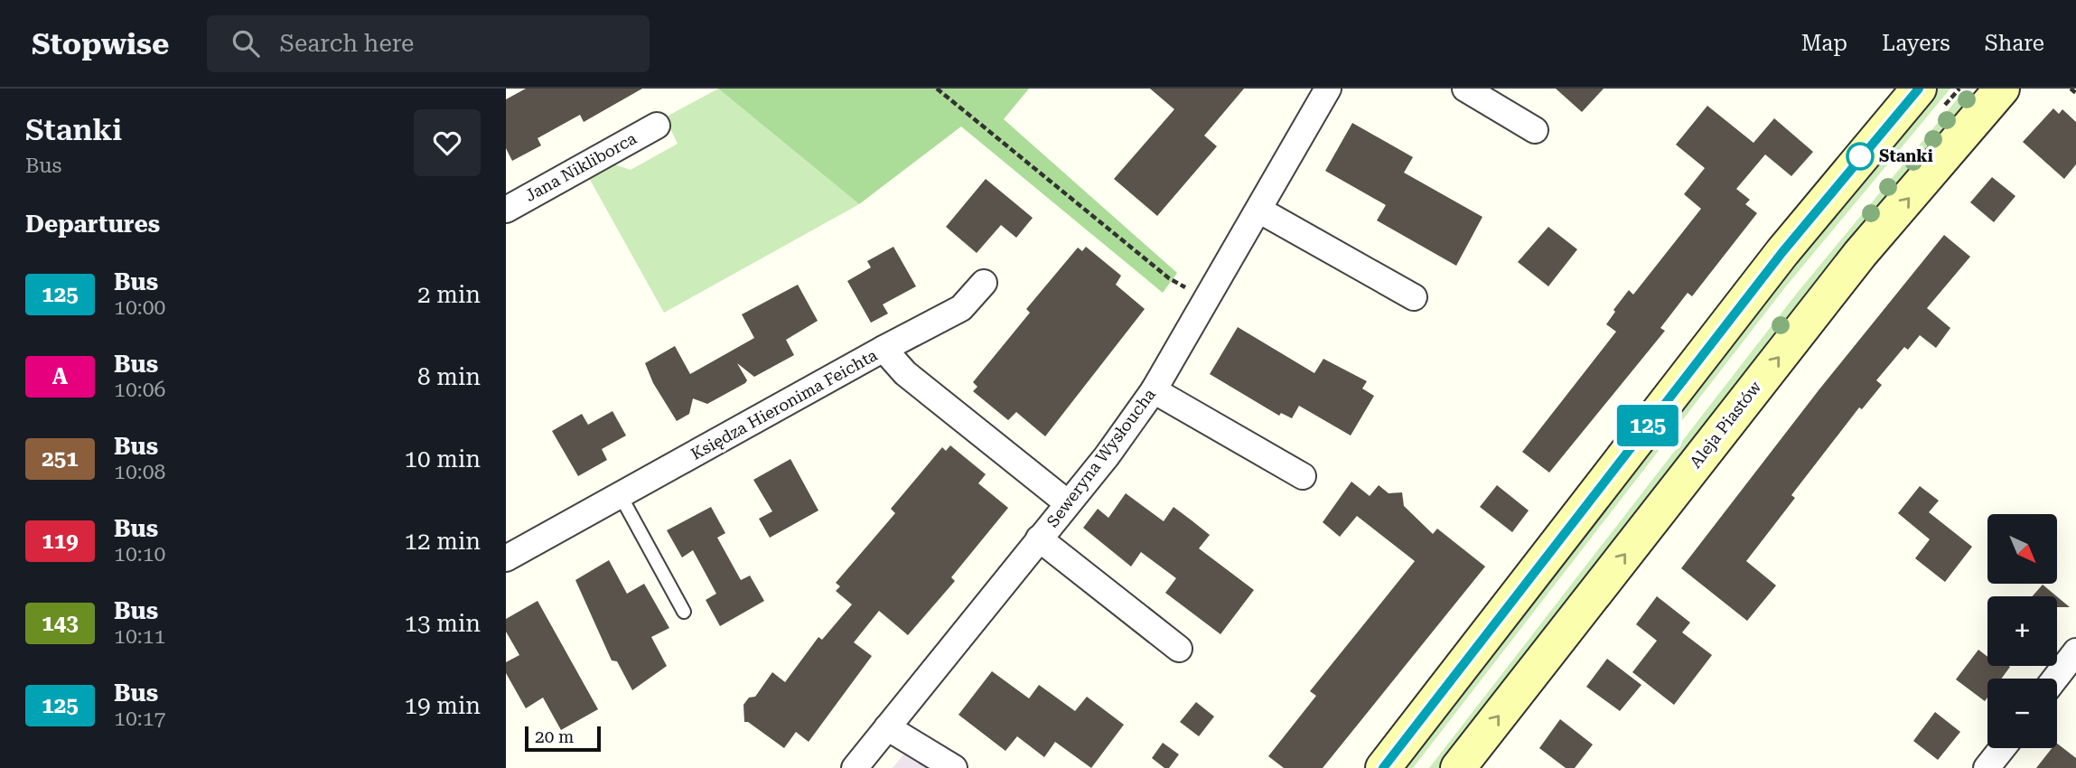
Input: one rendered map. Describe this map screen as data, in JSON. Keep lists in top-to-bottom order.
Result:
{
  "streets": {
    "street": [
      "Jana Nikliborca",
      "Księdza Hieronima Feichta",
      "Aleja Piastów",
      "Seweryna Wysłoucha"
    ]
  },
  "crossings": [
    ["Księdza Hieronima Feichta", "Seweryna Wysłoucha"]
  ],
  "places": ["Stanki"],
  "lines": ["bus line 125"],
  "scale_bar": "20 m",
  "north": "bottom right",
  "page": {
    "header": "Stopwise",
    "search": "Search here",
    "nav": ["Map", "Layers", "Share"],
    "heading": [
      ["Stanki", "Bus"],
      "Departures"
    ],
    "on_map": "125",
    "list": [
      {
        "mark": "125",
        "name": "Bus",
        "note": "10:00",
        "value": "2 min"
      },
      {
        "mark": "A",
        "name": "Bus",
        "note": "10:06",
        "value": "8 min"
      },
      {
        "mark": "251",
        "name": "Bus",
        "note": "10:08",
        "value": "10 min"
      },
      {
        "mark": "119",
        "name": "Bus",
        "note": "10:10",
        "value": "12 min"
      },
      {
        "mark": "143",
        "name": "Bus",
        "note": "10:11",
        "value": "13 min"
      },
      {
        "mark": "125",
        "name": "Bus",
        "note": "10:17",
        "value": "19 min"
      }
    ],
    "map_buttons": ["+", "−"],
    "scale": "20 m"
  }
}
